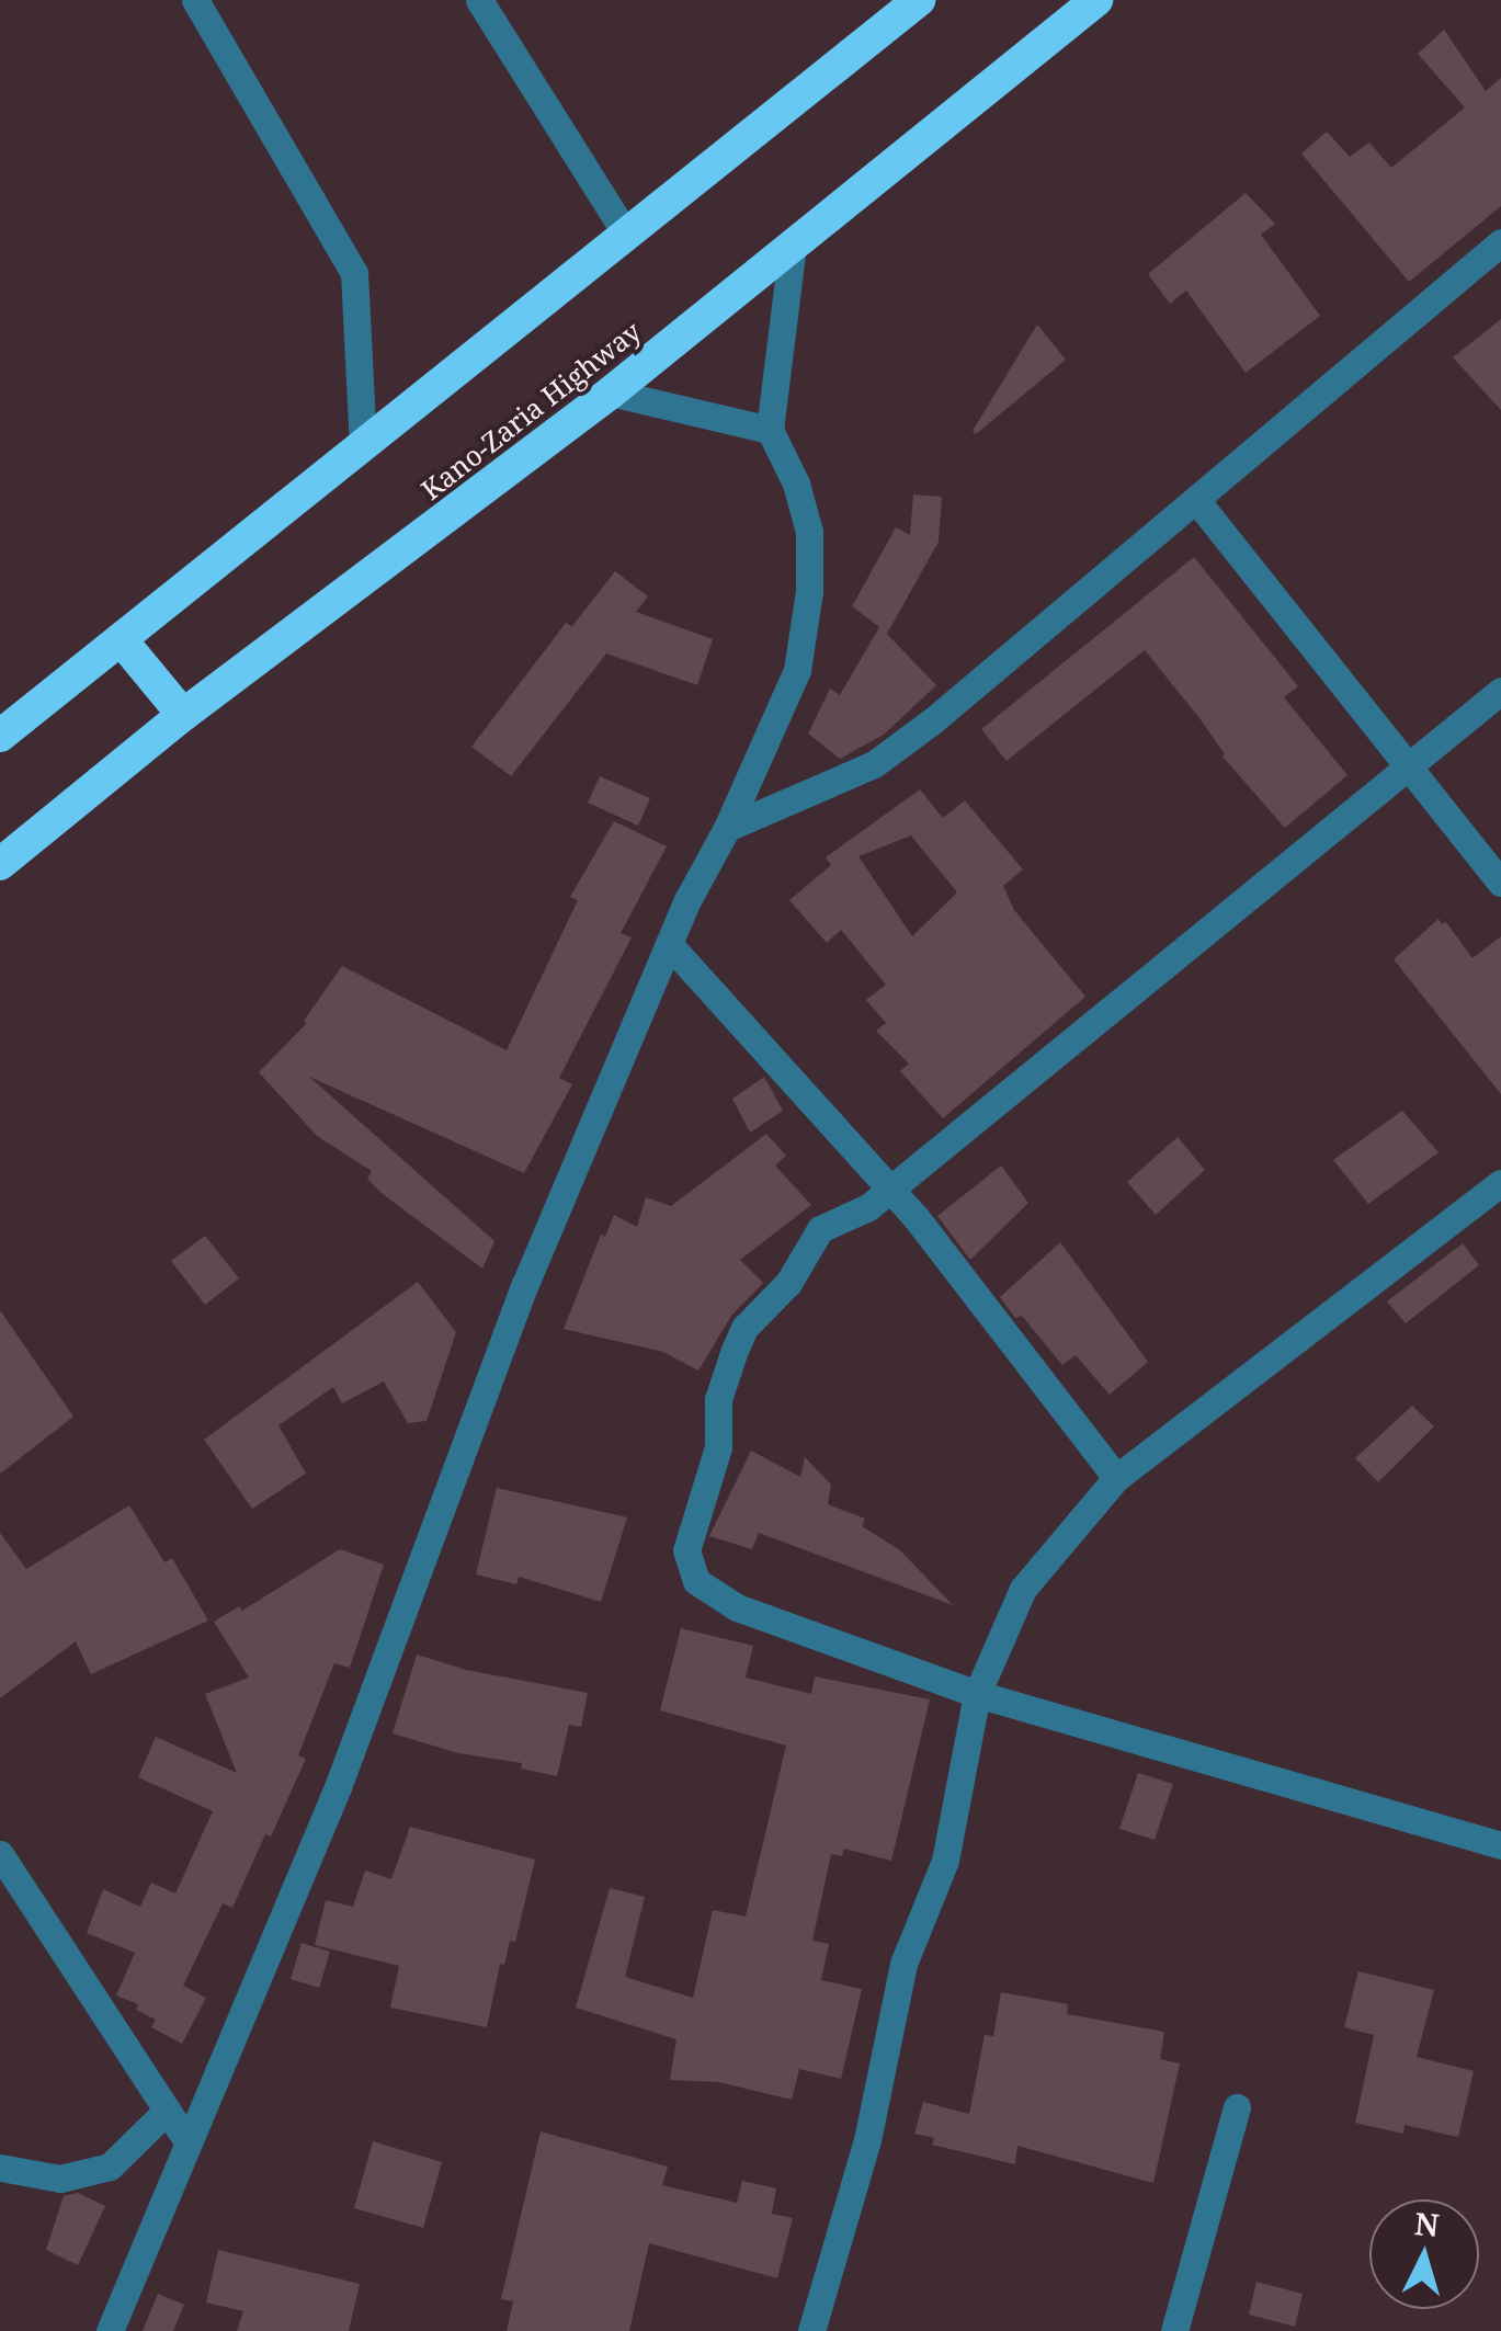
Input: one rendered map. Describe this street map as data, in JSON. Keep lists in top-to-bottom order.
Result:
{
  "streets": {
    "highway": ["Kano-Zaria Highway"]
  },
  "north": "top"
}
